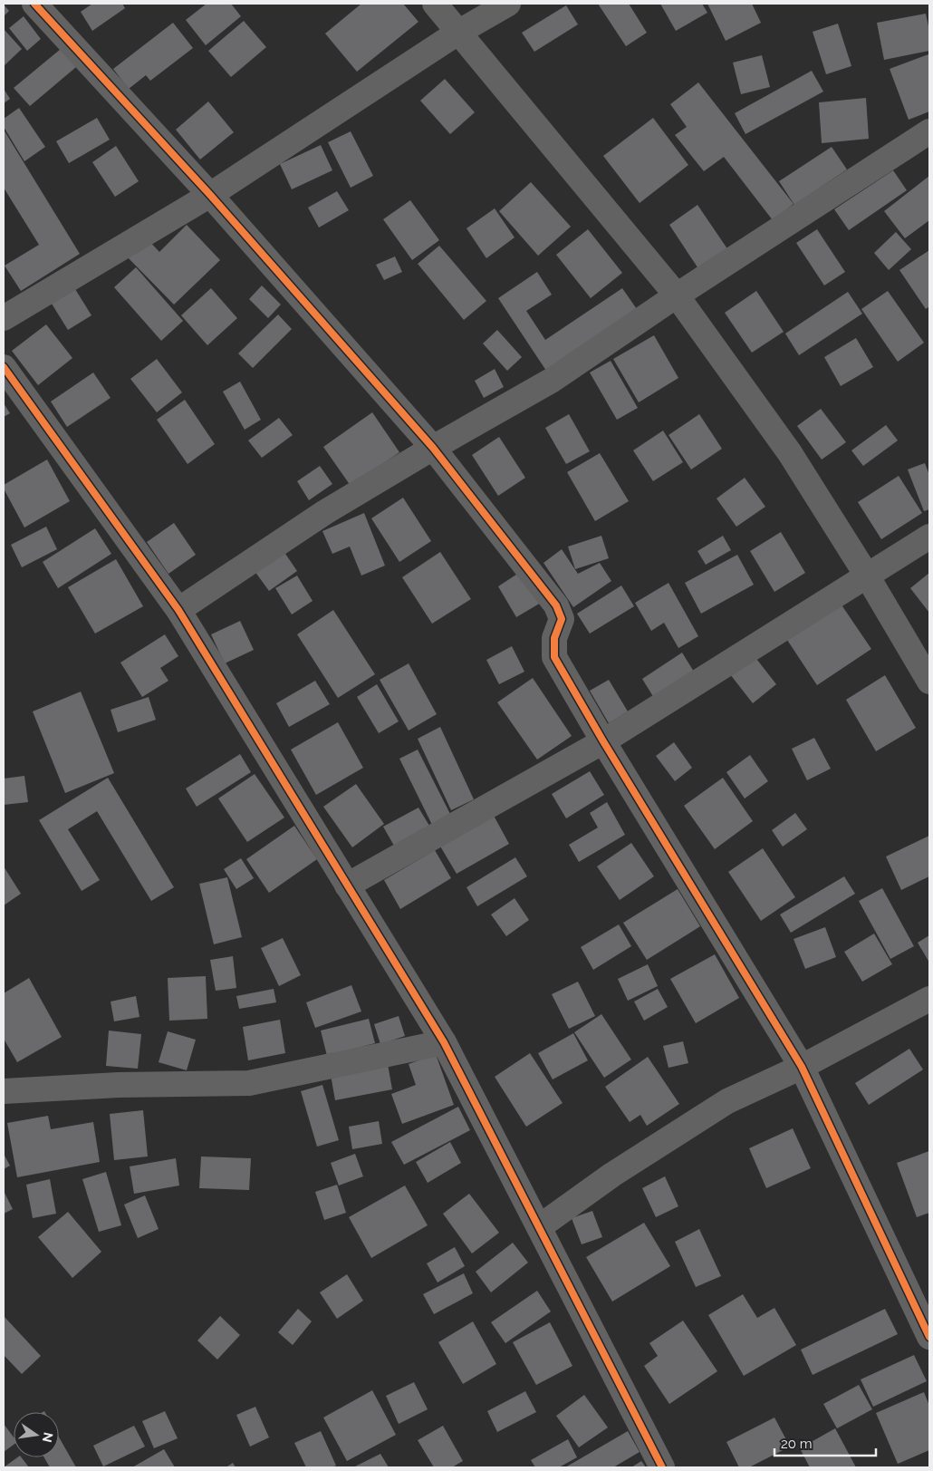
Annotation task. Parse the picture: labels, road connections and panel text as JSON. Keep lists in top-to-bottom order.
{
  "scale_bar": "20 m",
  "north": "right"
}
